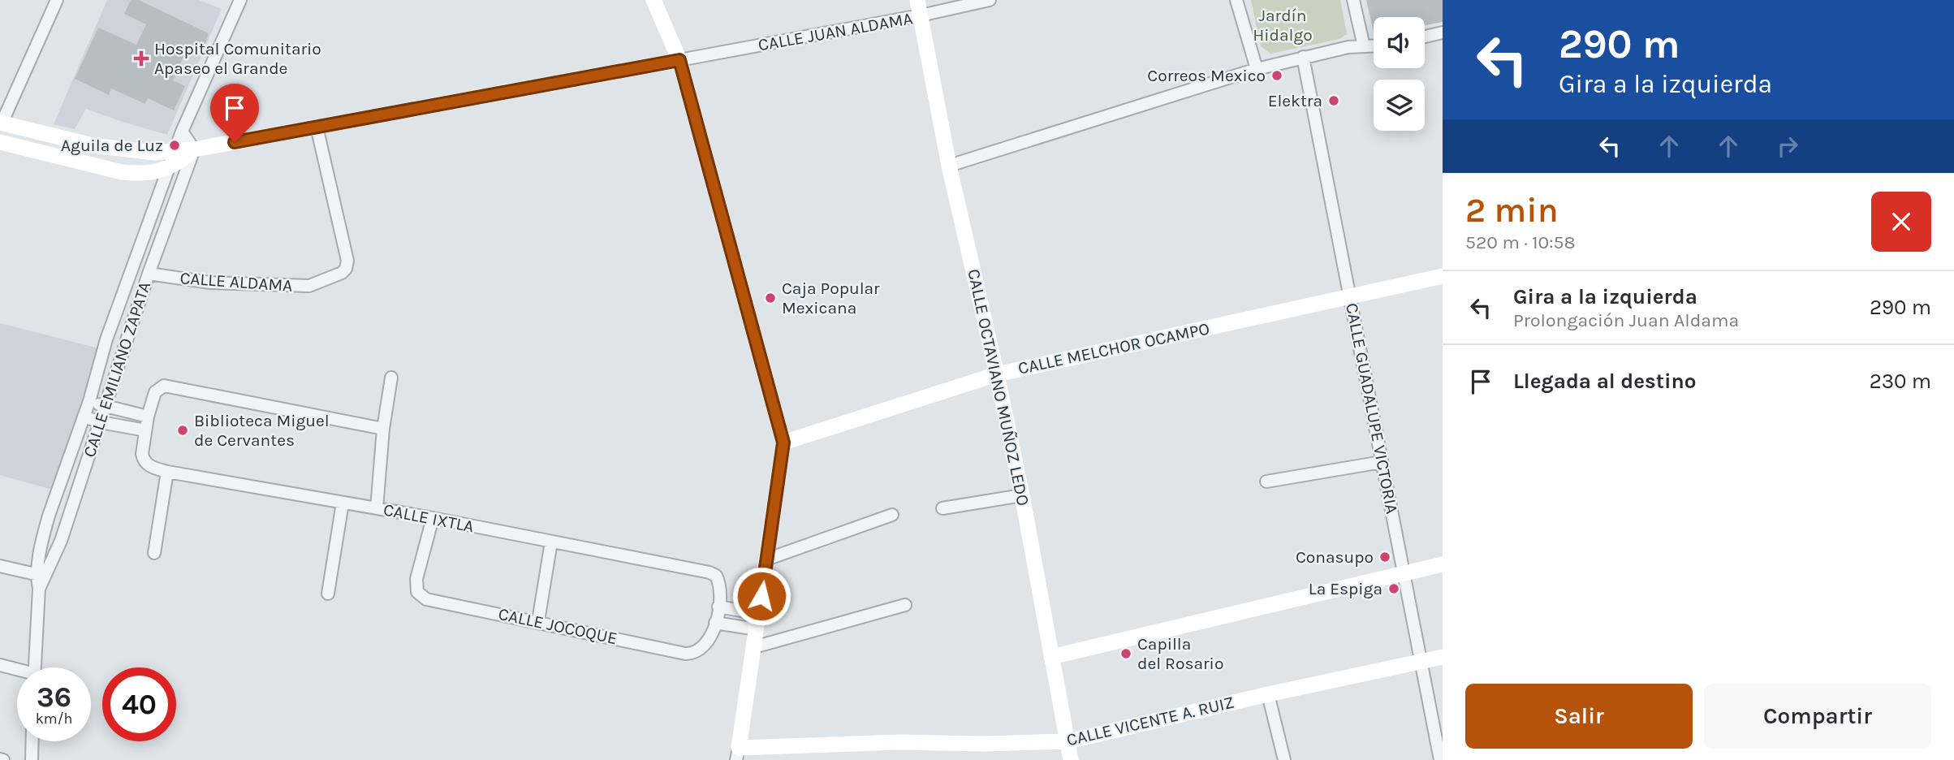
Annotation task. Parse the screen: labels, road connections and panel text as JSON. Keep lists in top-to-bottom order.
{
  "streets": {
    "street": [
      "CALLE JUAN ALDAMA",
      "CALLE ALDAMA",
      "CALLE MELCHOR OCAMPO",
      "CALLE EMILIANO ZAPATA",
      "CALLE OCTAVIANO MUÑOZ LEDO",
      "CALLE GUADALUPE VICTORIA",
      "CALLE IXTLA",
      "CALLE JOCOQUE",
      "CALLE VICENTE A. RUIZ"
    ]
  },
  "crossings": [
    ["CALLE JUAN ALDAMA", "CALLE OCTAVIANO MUÑOZ LEDO"],
    ["CALLE ALDAMA", "CALLE EMILIANO ZAPATA"],
    ["CALLE MELCHOR OCAMPO", "CALLE OCTAVIANO MUÑOZ LEDO"],
    ["CALLE MELCHOR OCAMPO", "CALLE GUADALUPE VICTORIA"],
    ["CALLE OCTAVIANO MUÑOZ LEDO", "CALLE VICENTE A. RUIZ"],
    ["CALLE GUADALUPE VICTORIA", "CALLE VICENTE A. RUIZ"],
    ["CALLE IXTLA", "CALLE JOCOQUE"]
  ],
  "parks": ["Jardín Hidalgo"],
  "places": {
    "health": ["Hospital Comunitario Apaseo el Grande"],
    "other": [
      "Correos Mexico",
      "Elektra",
      "Aguila de Luz",
      "Caja Popular Mexicana",
      "Biblioteca Miguel de Cervantes",
      "Conasupo",
      "La Espiga",
      "Capilla del Rosario"
    ]
  },
  "page": {
    "turn": ["290 m", "Gira a la izquierda"],
    "heading": ["2 min", "520 m · 10:58"],
    "list": [
      {
        "name": "Gira a la izquierda",
        "note": "Prolongación Juan Aldama",
        "value": "290 m"
      },
      {
        "name": "Llegada al destino",
        "value": "230 m"
      }
    ],
    "speed": "36 km/h",
    "limit": "40",
    "buttons": ["Salir", "Compartir"]
  }
}
